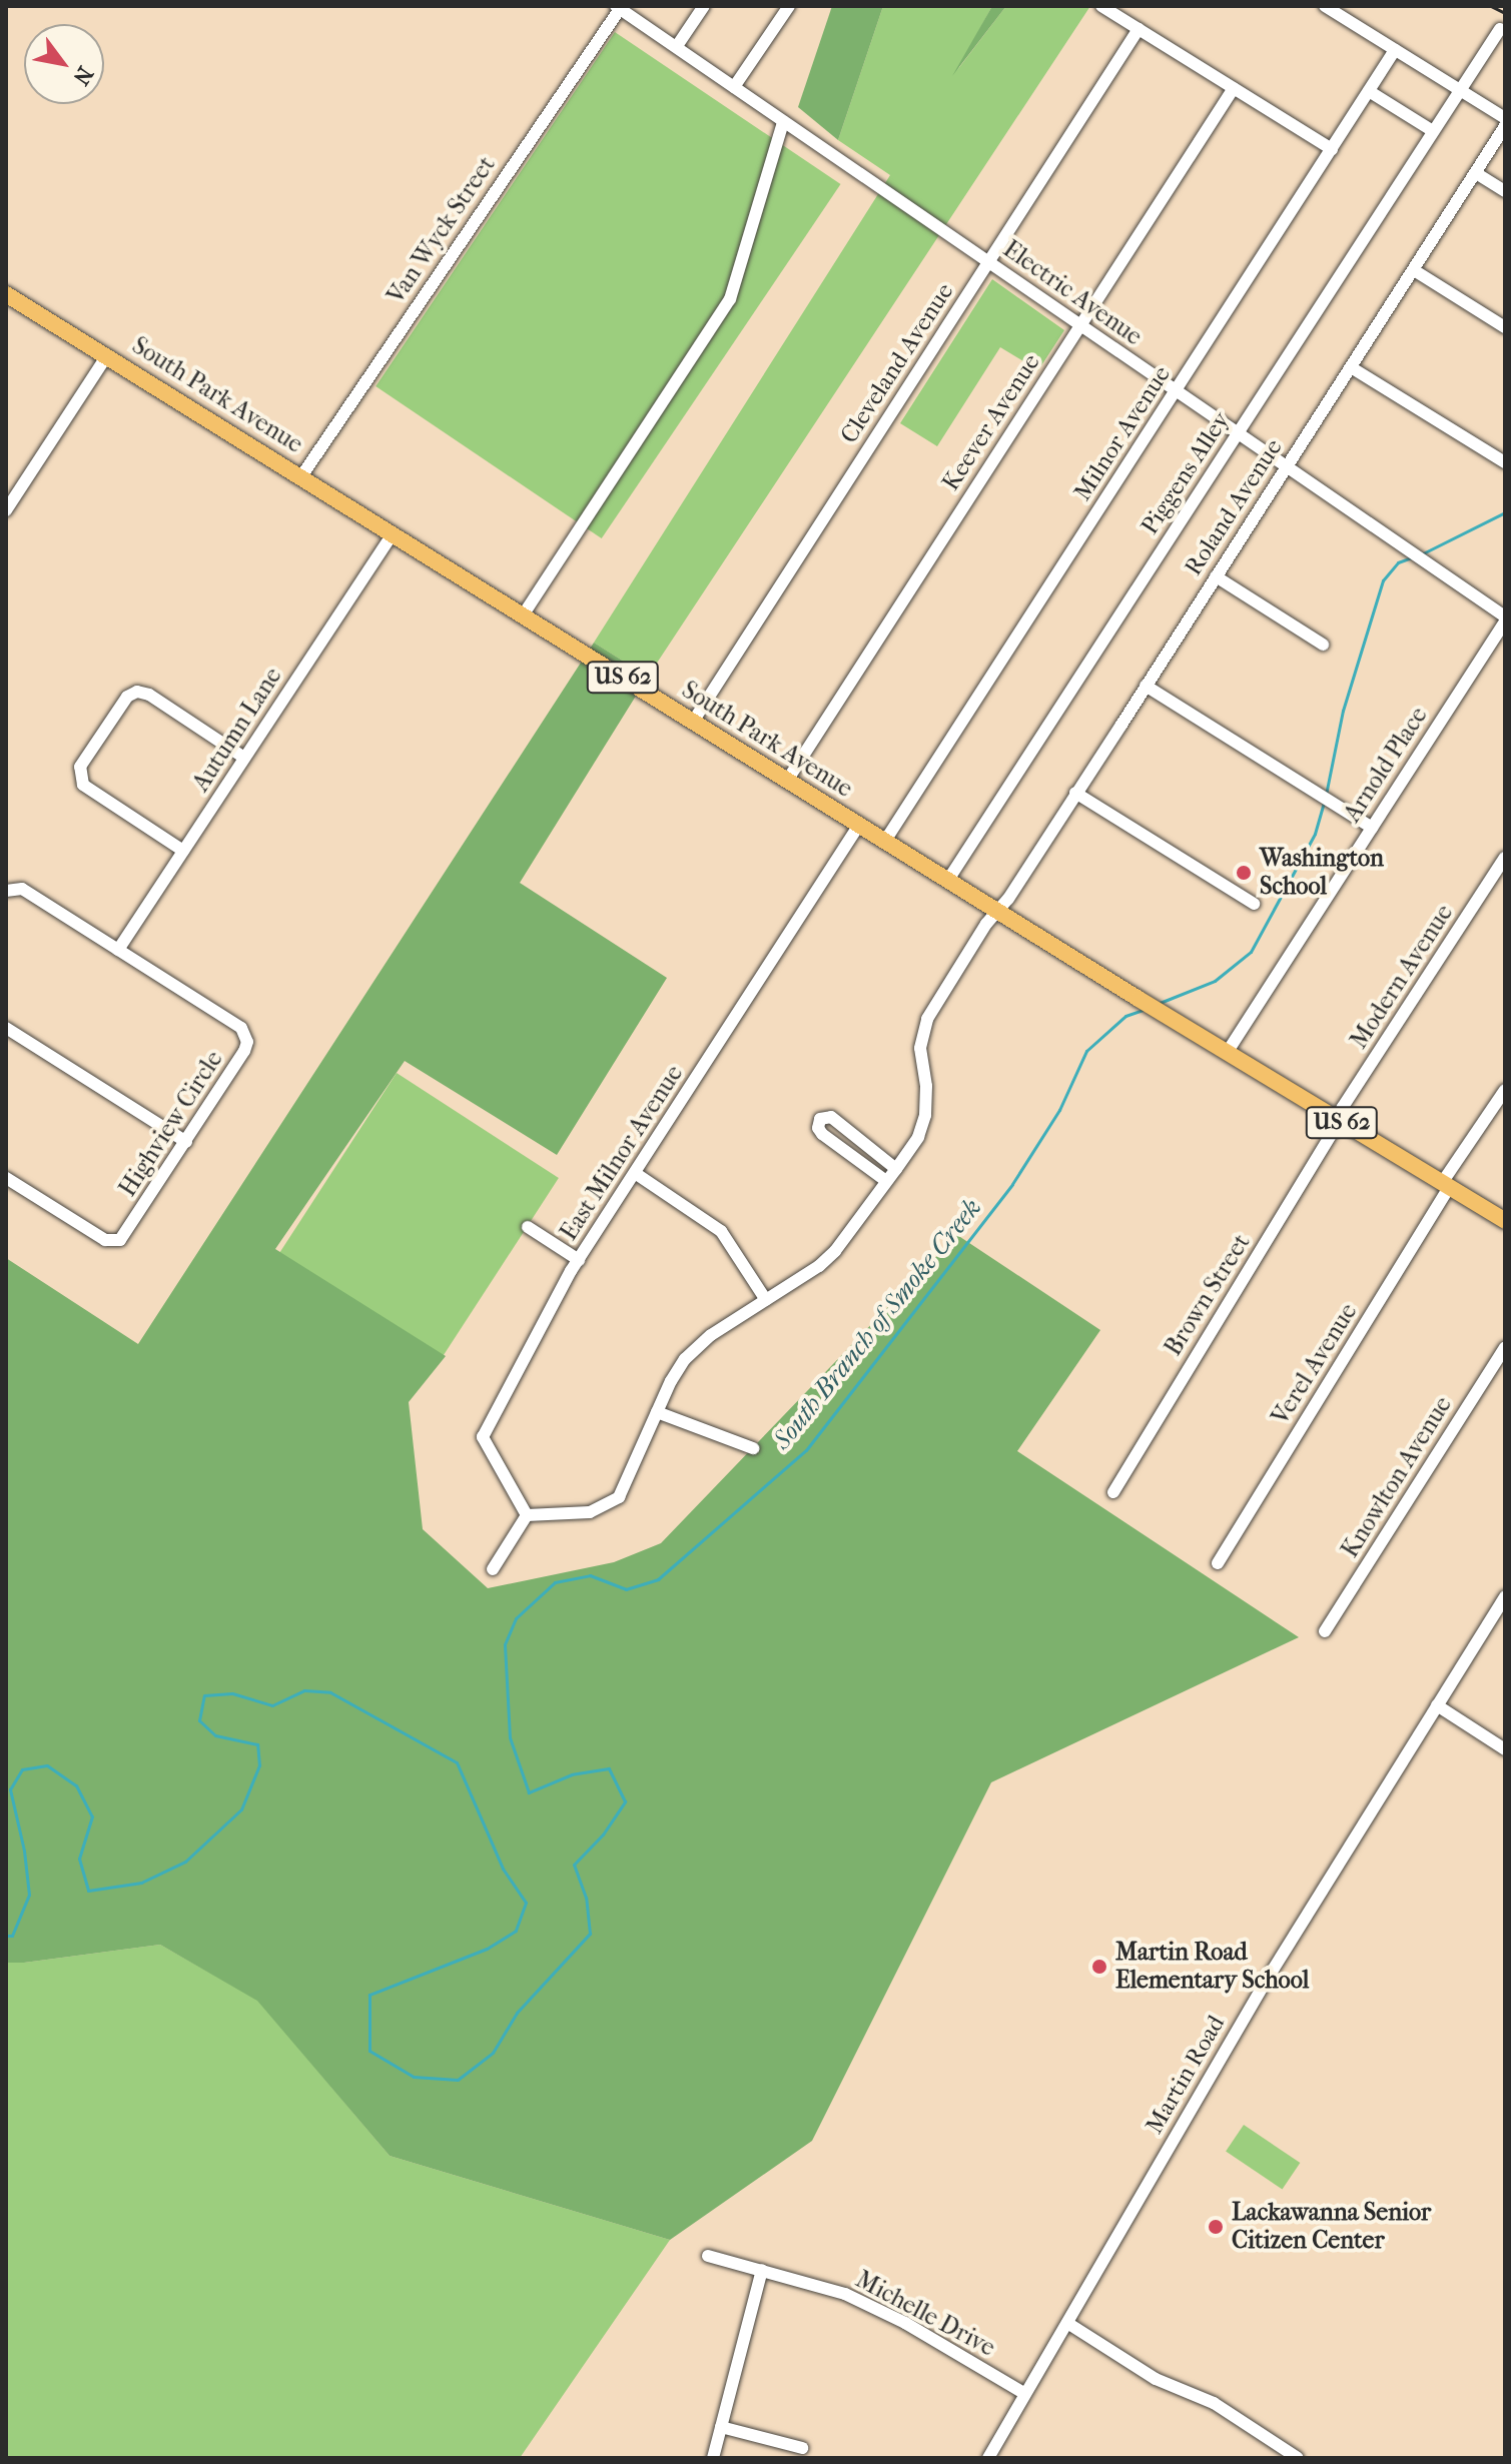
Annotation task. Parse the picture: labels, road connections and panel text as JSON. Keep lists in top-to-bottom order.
{
  "streets": {
    "main road": ["South Park Avenue", "US 62"],
    "street": [
      "Van Wyck Street",
      "Electric Avenue",
      "Cleveland Avenue",
      "Keever Avenue",
      "Milnor Avenue",
      "Piggens Alley",
      "Roland Avenue",
      "Autumn Lane",
      "Arnold Place",
      "Modern Avenue",
      "Highview Circle",
      "East Milnor Avenue",
      "Brown Street",
      "Verel Avenue",
      "Knowlton Avenue",
      "Martin Road",
      "Michelle Drive"
    ]
  },
  "crossings": [
    ["Van Wyck Street", "Electric Avenue"],
    ["Van Wyck Street", "South Park Avenue"],
    ["Electric Avenue", "Cleveland Avenue"],
    ["Electric Avenue", "Keever Avenue"],
    ["Electric Avenue", "Milnor Avenue"],
    ["Electric Avenue", "Piggens Alley"],
    ["Electric Avenue", "Roland Avenue"],
    ["Electric Avenue", "Arnold Place"],
    ["Cleveland Avenue", "South Park Avenue"],
    ["South Park Avenue", "Keever Avenue"],
    ["South Park Avenue", "Milnor Avenue"],
    ["South Park Avenue", "Piggens Alley"],
    ["South Park Avenue", "Roland Avenue"],
    ["South Park Avenue", "Autumn Lane"],
    ["South Park Avenue", "Arnold Place"],
    ["South Park Avenue", "Modern Avenue"],
    ["South Park Avenue", "East Milnor Avenue"],
    ["South Park Avenue", "Brown Street"],
    ["South Park Avenue", "Verel Avenue"],
    ["Roland Avenue", "East Milnor Avenue"],
    ["Autumn Lane", "Highview Circle"],
    ["Modern Avenue", "Brown Street"],
    ["Martin Road", "Michelle Drive"]
  ],
  "water": ["South Branch of Smoke Creek"],
  "places": ["Washington School", "Martin Road Elementary School", "Lackawanna Senior Citizen Center"],
  "north": "bottom right"
}
